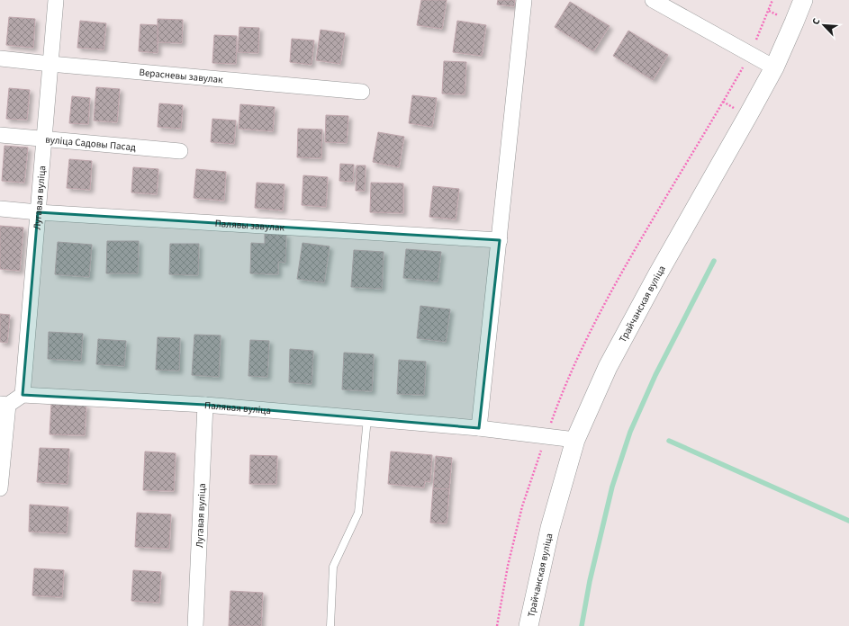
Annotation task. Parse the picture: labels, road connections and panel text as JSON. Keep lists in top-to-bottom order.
{
  "streets": {
    "street": [
      "Верасневы завулак",
      "вуліца Садовы Пасад",
      "Лугавая вуліца",
      "Палявы завулак",
      "Трайчанская вуліца",
      "Палявая вуліца"
    ]
  },
  "crossings": [
    ["Верасневы завулак", "Лугавая вуліца"],
    ["вуліца Садовы Пасад", "Лугавая вуліца"],
    ["Лугавая вуліца", "Палявы завулак"],
    ["Лугавая вуліца", "Палявая вуліца"],
    ["Трайчанская вуліца", "Палявая вуліца"]
  ],
  "north": "top left"
}
